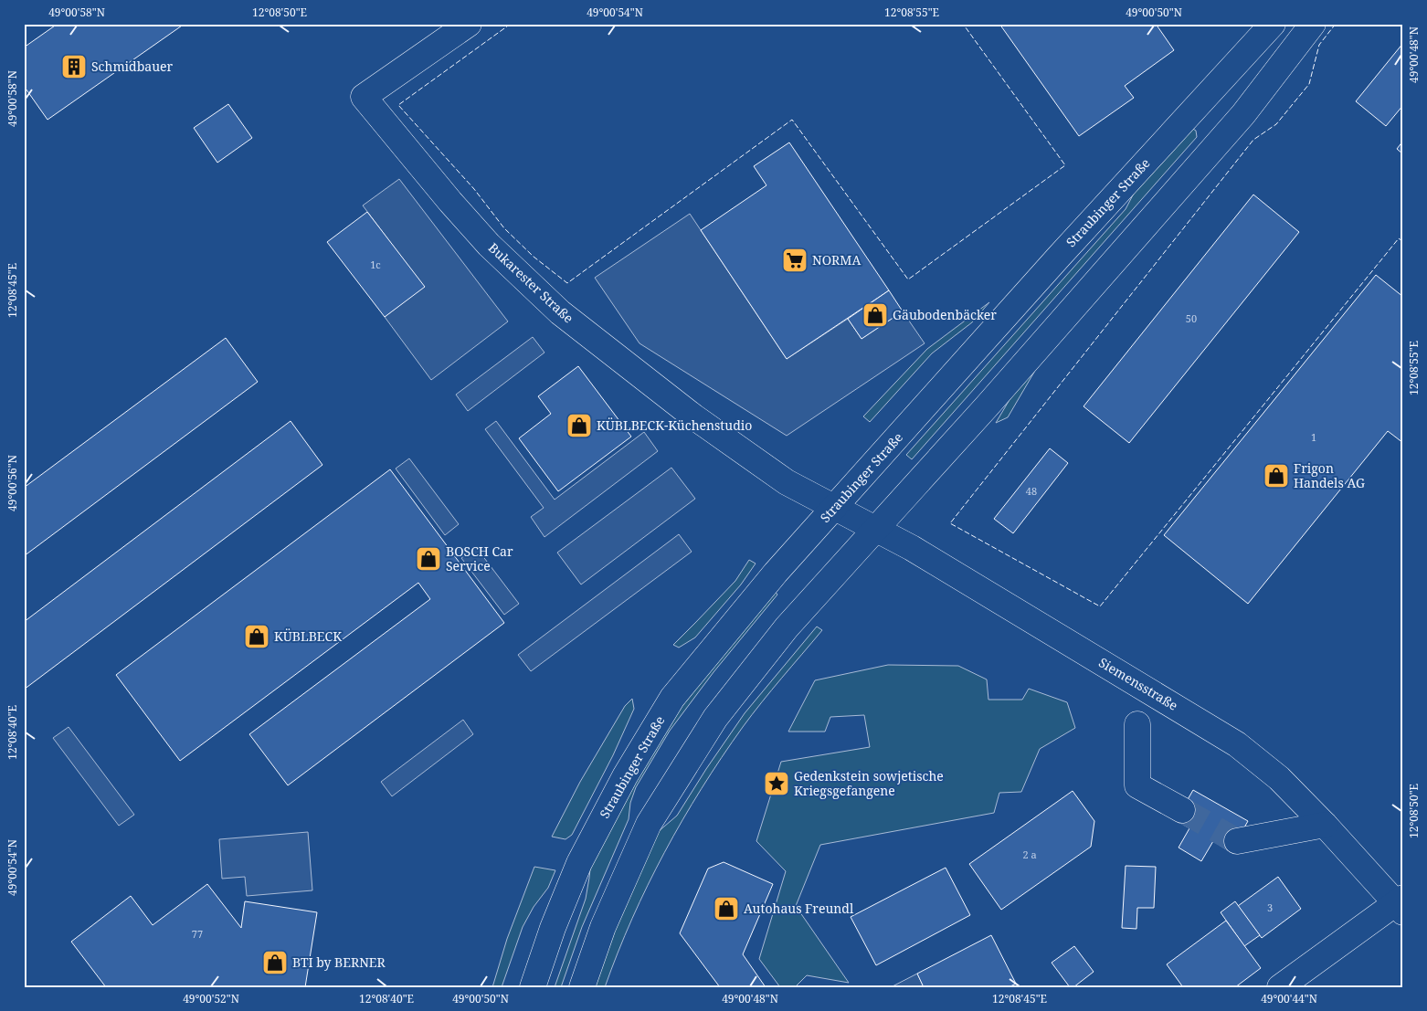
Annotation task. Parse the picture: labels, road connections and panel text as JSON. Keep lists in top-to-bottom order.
{
  "streets": {
    "main road": ["Straubinger Straße", "Bukarester Straße", "Siemensstraße"]
  },
  "crossings": [
    ["Straubinger Straße", "Bukarester Straße"],
    ["Straubinger Straße", "Siemensstraße"],
    ["Bukarester Straße", "Siemensstraße"]
  ],
  "places": {
    "building": ["Schmidbauer"],
    "supermarket": ["NORMA"],
    "shop": [
      "Gäubodenbäcker",
      "KÜBLBECK-Küchenstudio",
      "Frigon Handels AG",
      "BOSCH Car Service",
      "KÜBLBECK",
      "Autohaus Freundl",
      "BTI by BERNER"
    ],
    "place": ["Gedenkstein sowjetische Kriegsgefangene"]
  },
  "house_numbers": [
    "1c",
    "50",
    "1",
    "48",
    "2 a",
    "3",
    "77"
  ],
  "coordinates": [
    "49°00'58\"N",
    "12°08'50\"E",
    "49°00'54\"N",
    "12°08'55\"E",
    "49°00'50\"N",
    "49°00'48\"N",
    "12°08'45\"E",
    "49°00'56\"N",
    "12°08'40\"E",
    "49°00'52\"N",
    "49°00'44\"N"
  ]
}
